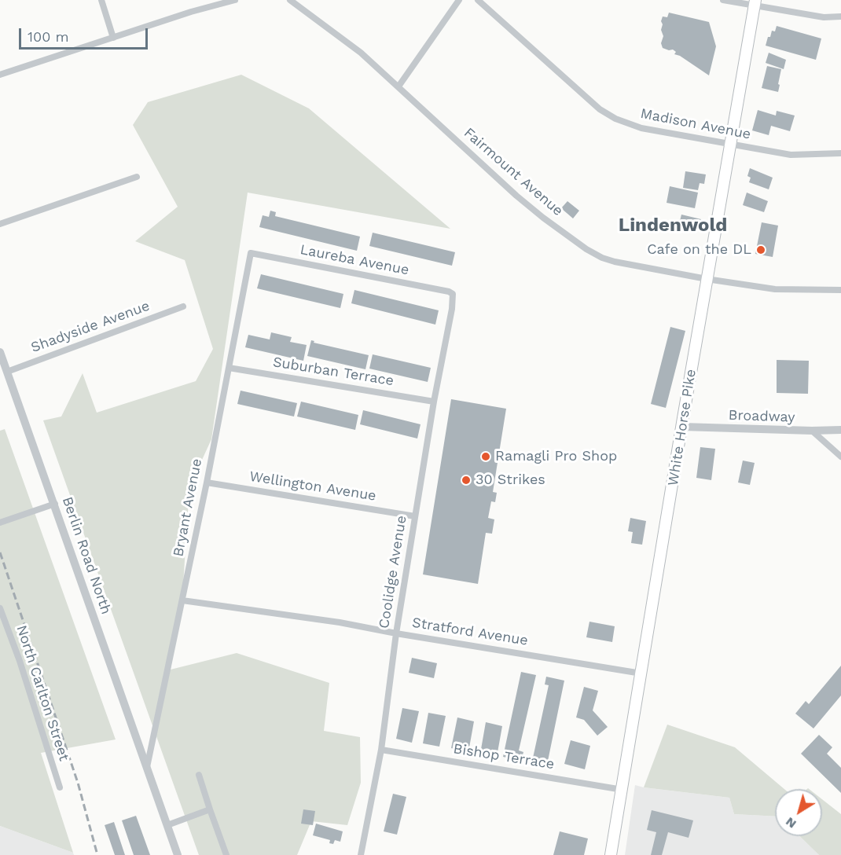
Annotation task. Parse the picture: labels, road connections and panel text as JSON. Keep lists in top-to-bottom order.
{
  "streets": {
    "highway": ["White Horse Pike"],
    "street": [
      "Madison Avenue",
      "Fairmount Avenue",
      "Laureba Avenue",
      "Shadyside Avenue",
      "Suburban Terrace",
      "Broadway",
      "Wellington Avenue",
      "Bryant Avenue",
      "Berlin Road North",
      "Coolidge Avenue",
      "Stratford Avenue",
      "North Carlton Street",
      "Bishop Terrace"
    ]
  },
  "crossings": [
    ["Madison Avenue", "White Horse Pike"],
    ["Fairmount Avenue", "White Horse Pike"],
    ["Laureba Avenue", "Bryant Avenue"],
    ["Laureba Avenue", "Coolidge Avenue"],
    ["Shadyside Avenue", "Berlin Road North"],
    ["Suburban Terrace", "Bryant Avenue"],
    ["Suburban Terrace", "Coolidge Avenue"],
    ["Broadway", "White Horse Pike"],
    ["White Horse Pike", "Stratford Avenue"],
    ["White Horse Pike", "Bishop Terrace"],
    ["Wellington Avenue", "Bryant Avenue"],
    ["Wellington Avenue", "Coolidge Avenue"],
    ["Bryant Avenue", "Berlin Road North"],
    ["Bryant Avenue", "Stratford Avenue"],
    ["Coolidge Avenue", "Stratford Avenue"],
    ["Coolidge Avenue", "Bishop Terrace"]
  ],
  "districts": ["Lindenwold"],
  "places": ["Cafe on the DL", "Ramagli Pro Shop", "30 Strikes"],
  "scale_bar": "100 m",
  "north": "bottom left"
}
